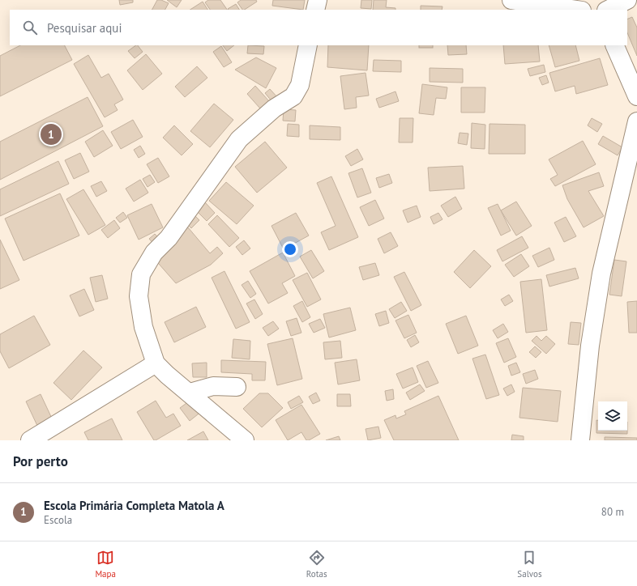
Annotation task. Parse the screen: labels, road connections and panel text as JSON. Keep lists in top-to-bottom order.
{
  "page": {
    "search": "Pesquisar aqui",
    "pins": "1",
    "heading": "Por perto",
    "list": [
      {
        "mark": "1",
        "name": "Escola Primária Completa Matola A",
        "note": "Escola",
        "value": "80 m"
      }
    ],
    "nav": ["Mapa", "Rotas", "Salvos"]
  }
}
